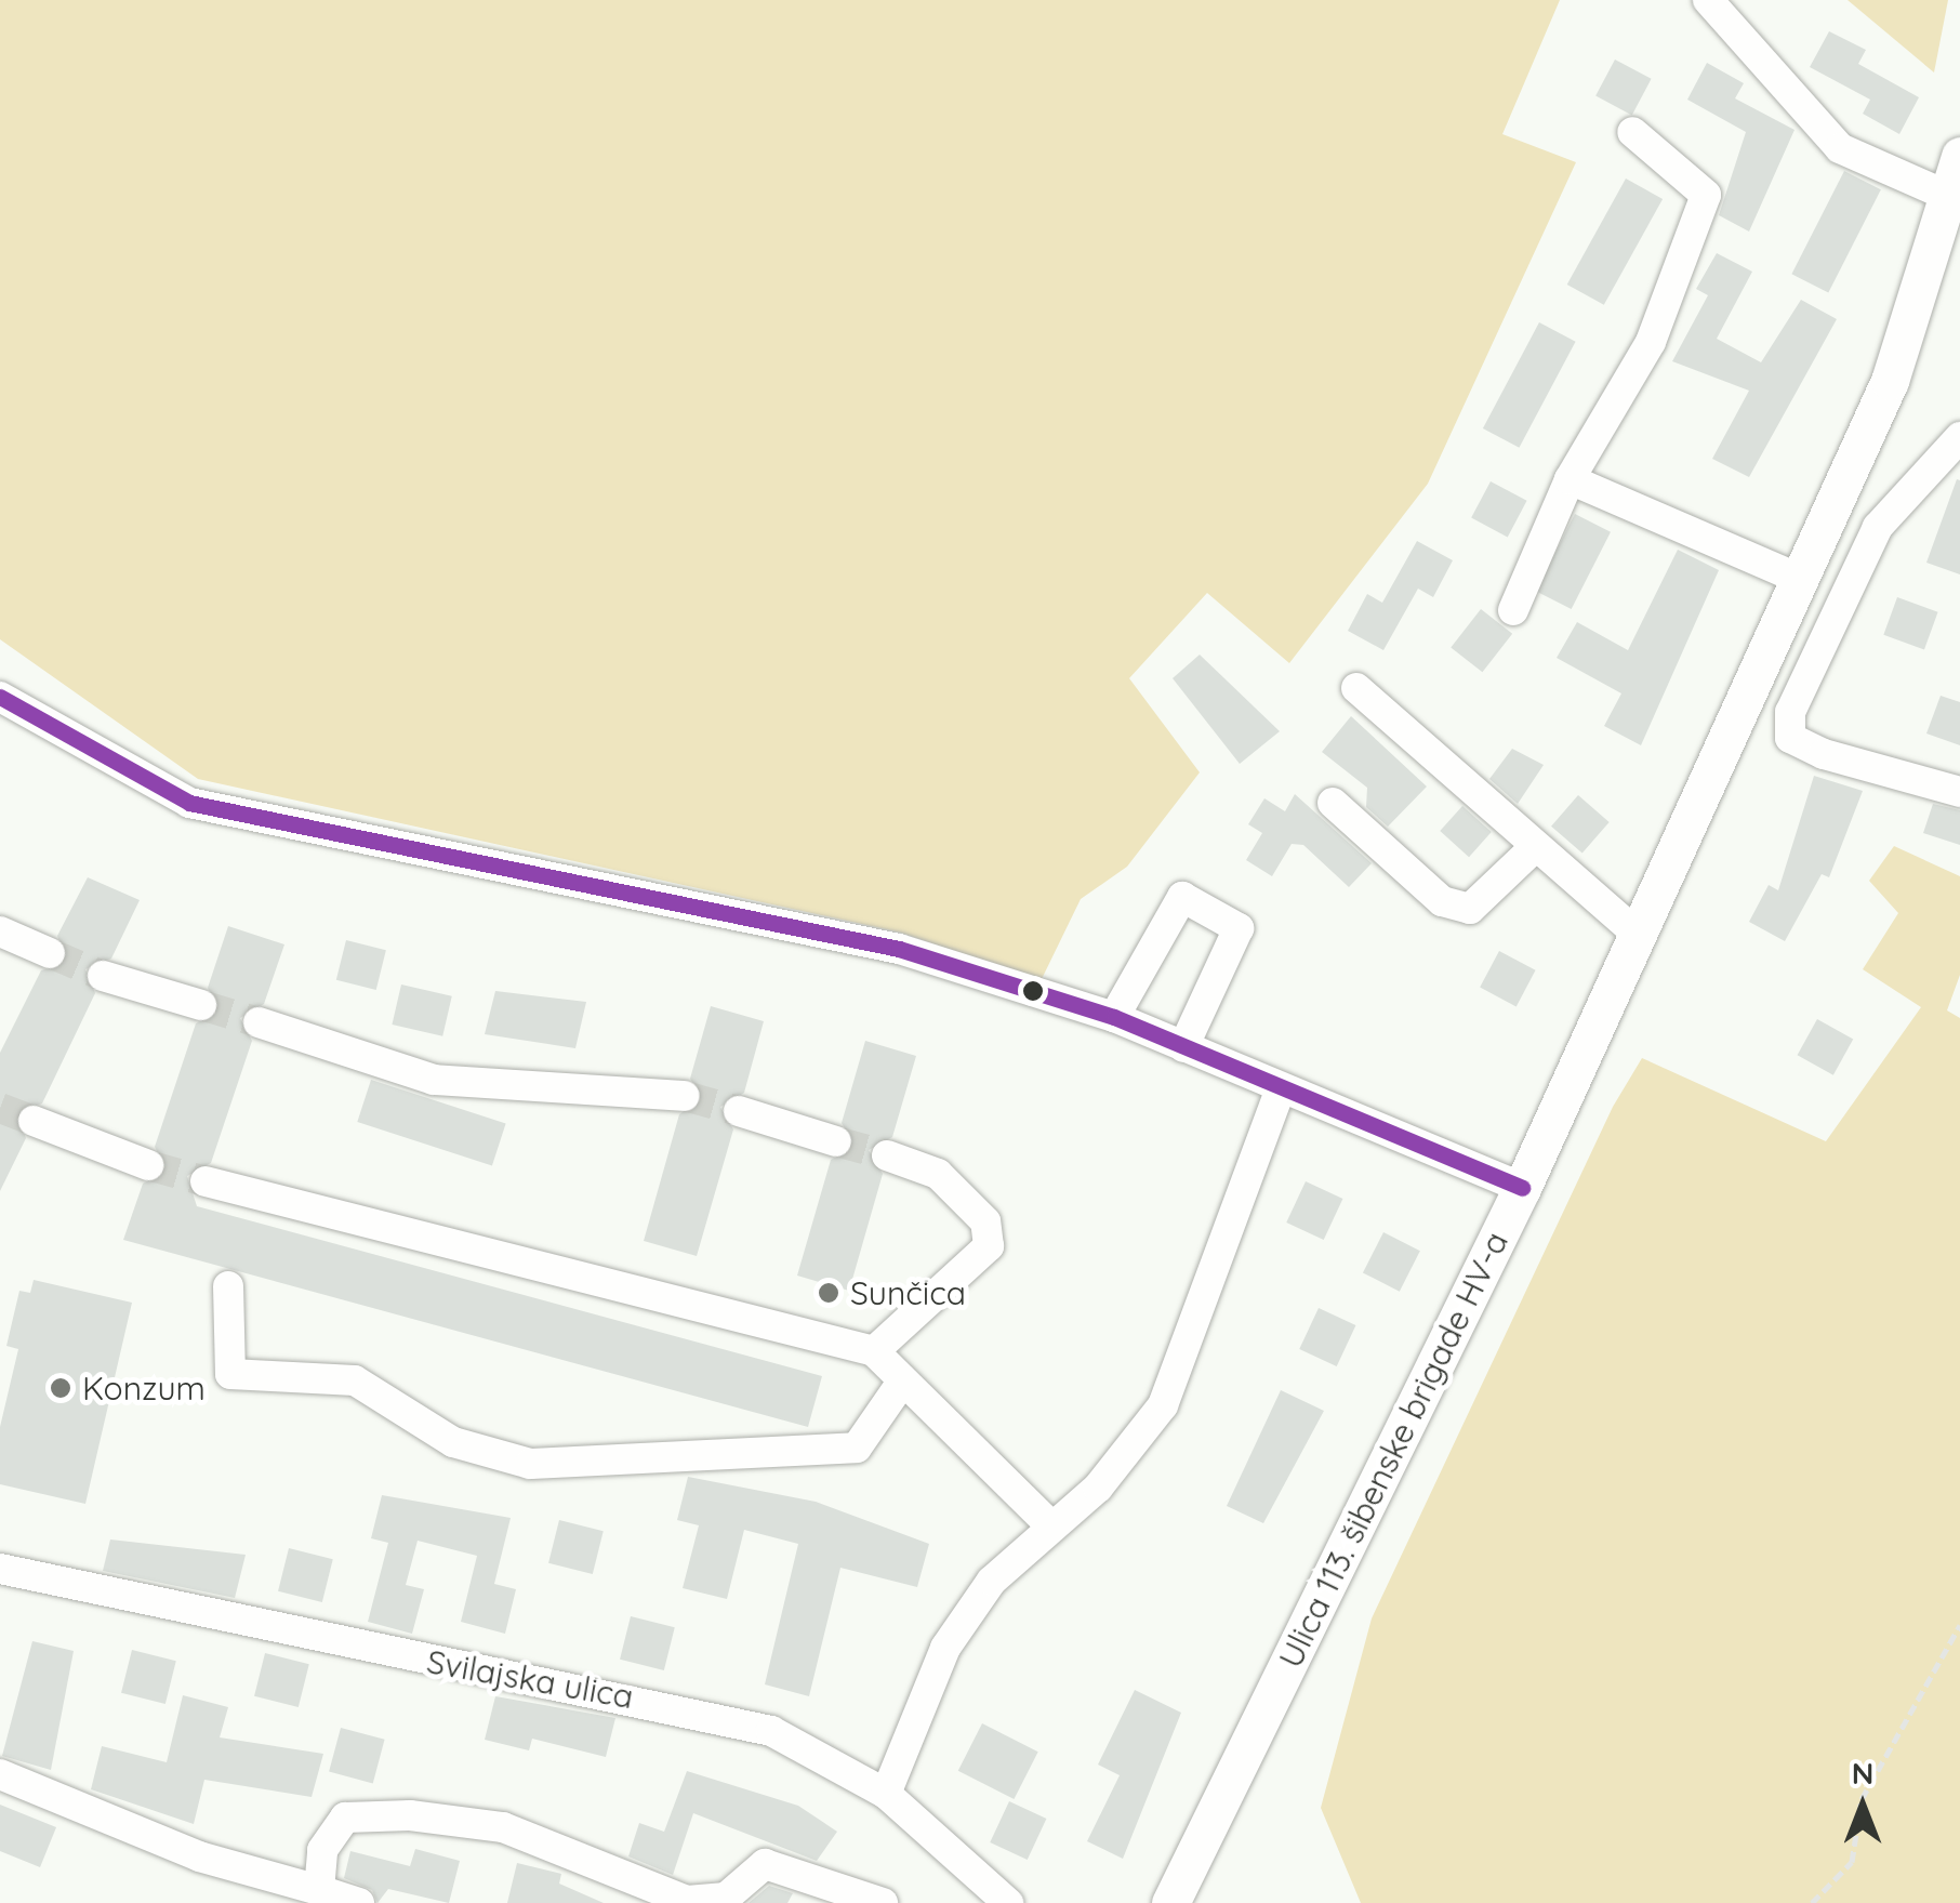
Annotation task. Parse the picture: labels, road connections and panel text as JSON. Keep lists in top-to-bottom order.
{
  "streets": {
    "main road": ["Ulica 113. šibenske brigade HV-a"],
    "street": ["Svilajska ulica"]
  },
  "places": ["Sunčica", "Konzum"],
  "north": "top"
}
